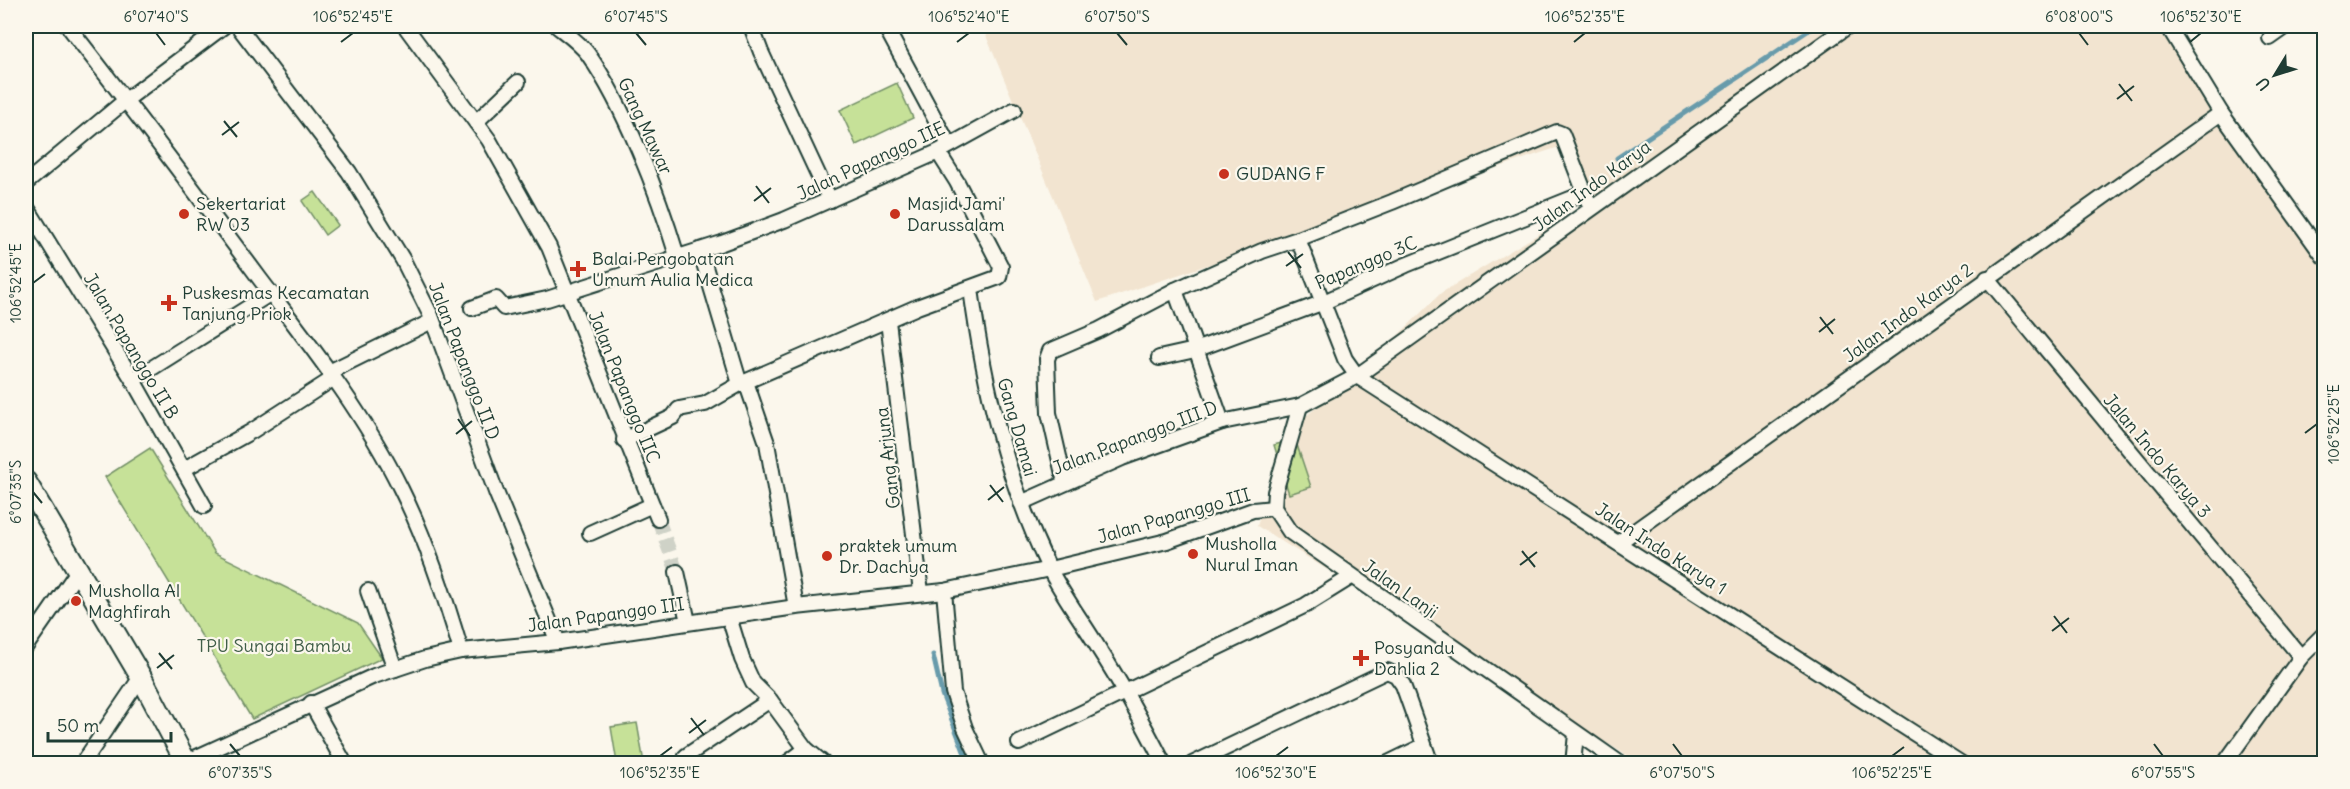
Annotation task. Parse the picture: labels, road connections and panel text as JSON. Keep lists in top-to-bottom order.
{
  "streets": {
    "street": [
      "Gang Mawar",
      "Jalan Papanggo IIE",
      "Jalan Indo Karya",
      "Papanggo 3C",
      "Jalan Indo Karya 2",
      "Jalan Papanggo II B",
      "Jalan Papanggo II D",
      "Jalan Papanggo IIC",
      "Gang Damai",
      "Jalan Papanggo III D",
      "Jalan Indo Karya 3",
      "Gang Arjuna",
      "Jalan Papanggo III",
      "Jalan Indo Karya 1",
      "Jalan Lanji"
    ]
  },
  "crossings": [
    ["Gang Mawar", "Jalan Papanggo IIE"],
    ["Jalan Papanggo IIE", "Jalan Papanggo IIC"],
    ["Jalan Indo Karya", "Jalan Papanggo III D"],
    ["Jalan Indo Karya", "Jalan Indo Karya 1"],
    ["Papanggo 3C", "Jalan Indo Karya 1"],
    ["Jalan Indo Karya 2", "Jalan Indo Karya 3"],
    ["Jalan Indo Karya 2", "Jalan Indo Karya 1"],
    ["Jalan Papanggo II D", "Jalan Papanggo III"],
    ["Gang Damai", "Jalan Papanggo III D"],
    ["Gang Damai", "Jalan Papanggo III"],
    ["Gang Arjuna", "Jalan Papanggo III"],
    ["Jalan Papanggo III", "Jalan Lanji"]
  ],
  "parks": ["TPU Sungai Bambu"],
  "places": {
    "other": [
      "GUDANG F",
      "Sekertariat RW 03",
      "Masjid Jami' Darussalam",
      "Musholla Nurul Iman",
      "praktek umum Dr. Dachya",
      "Musholla Al Maghfirah"
    ],
    "health": ["Balai Pengobatan Umum Aulia Medica", "Puskesmas Kecamatan Tanjung Priok", "Posyandu Dahlia 2"]
  },
  "scale_bar": "50 m",
  "north": "bottom left",
  "coordinates": [
    "6°07'40\"S",
    "106°52'45\"E",
    "6°07'45\"S",
    "106°52'40\"E",
    "6°07'50\"S",
    "106°52'35\"E",
    "6°08'00\"S",
    "106°52'30\"E",
    "106°52'25\"E",
    "6°07'35\"S",
    "6°07'55\"S"
  ]
}
